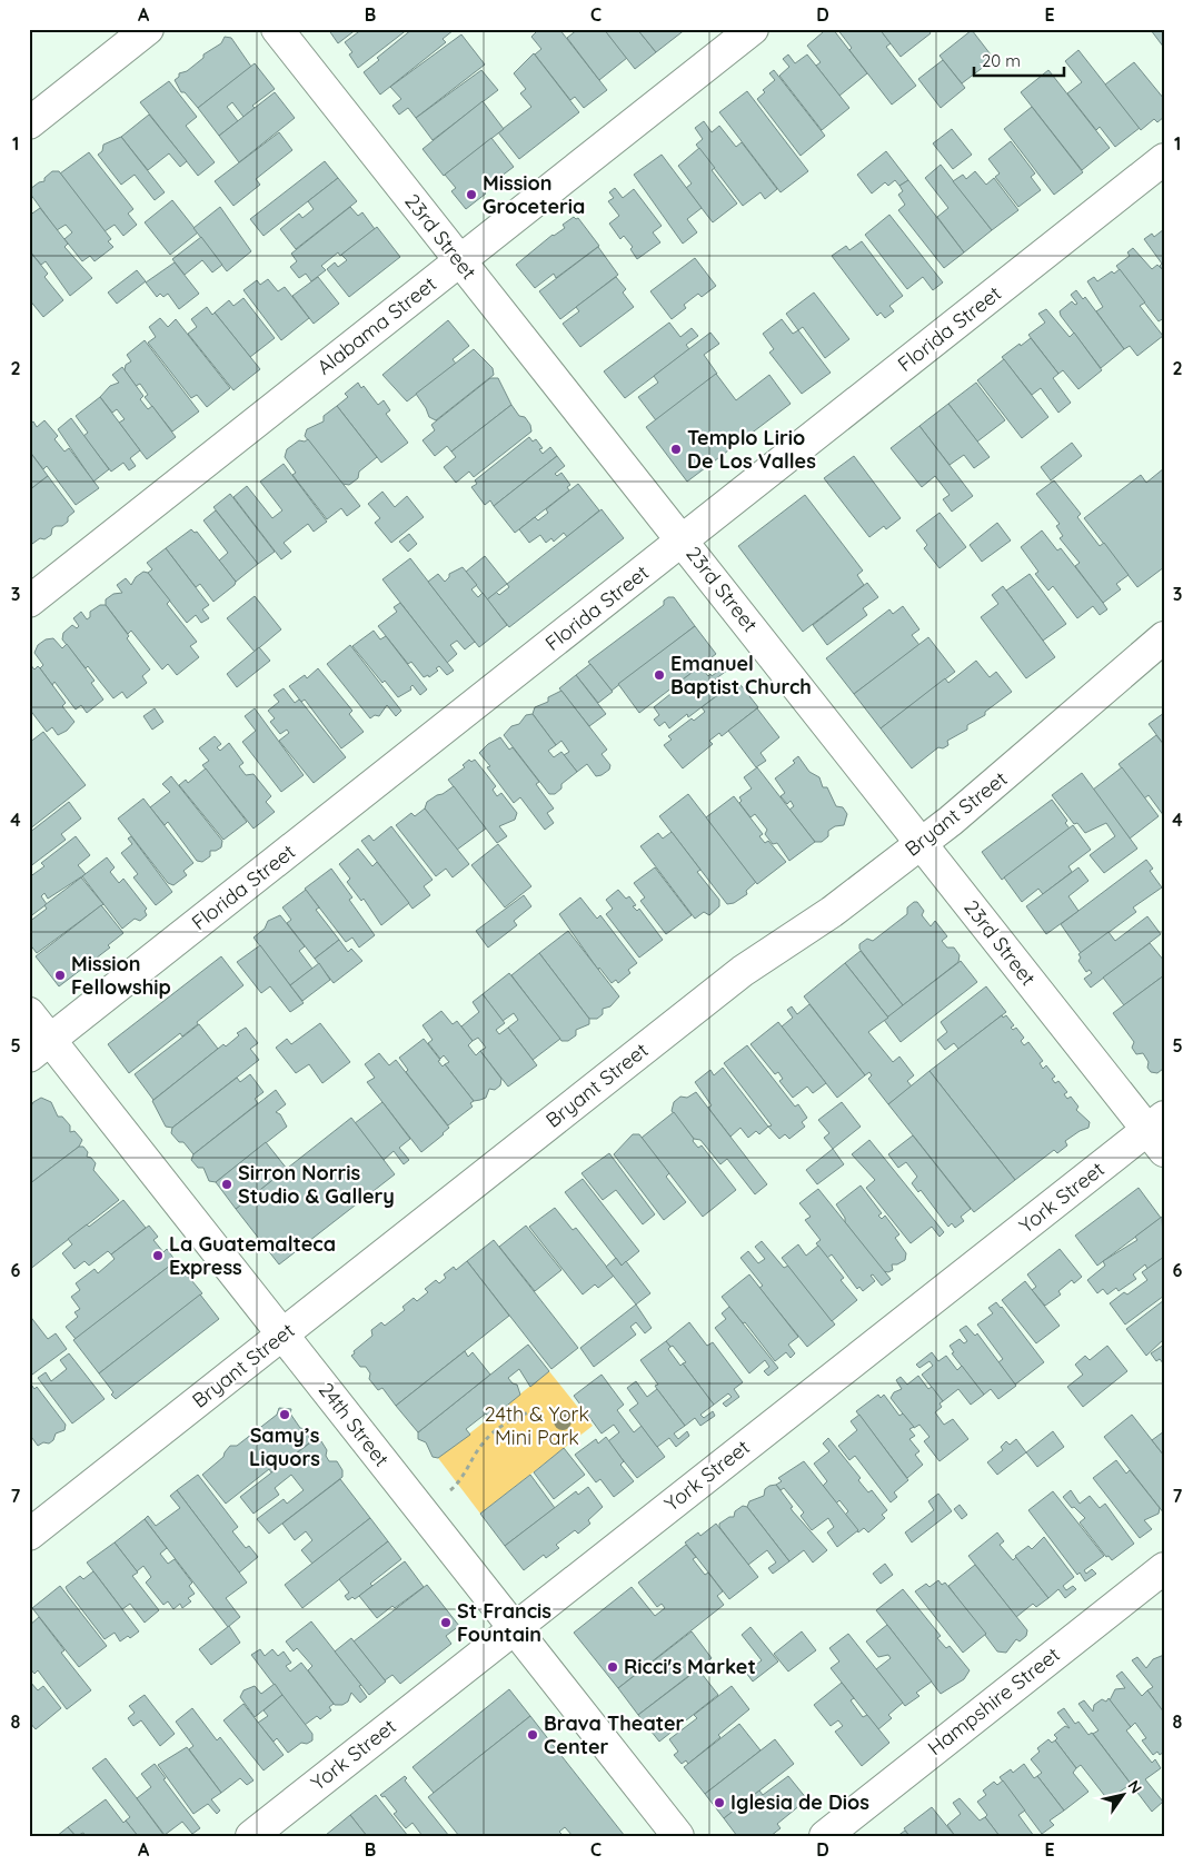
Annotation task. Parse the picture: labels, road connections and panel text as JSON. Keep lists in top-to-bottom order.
{
  "streets": {
    "street": [
      "23rd Street",
      "Alabama Street",
      "Florida Street",
      "Bryant Street",
      "York Street",
      "24th Street",
      "Hampshire Street"
    ]
  },
  "crossings": [
    ["23rd Street", "Alabama Street"],
    ["23rd Street", "Florida Street"],
    ["23rd Street", "Bryant Street"],
    ["23rd Street", "York Street"],
    ["Florida Street", "24th Street"],
    ["Bryant Street", "24th Street"],
    ["York Street", "24th Street"]
  ],
  "parks": ["24th & York Mini Park"],
  "places": [
    "Mission Groceteria",
    "Templo Lirio De Los Valles",
    "Emanuel Baptist Church",
    "Mission Fellowship",
    "Sirron Norris Studio & Gallery",
    "La Guatemalteca Express",
    "Samy’s Liquors",
    "St Francis Fountain",
    "Ricci's Market",
    "Brava Theater Center",
    "Iglesia de Dios"
  ],
  "scale_bar": "20 m",
  "north": "top right",
  "grid": {
    "columns": [
      "A",
      "B",
      "C",
      "D",
      "E"
    ],
    "rows": [
      "1",
      "2",
      "3",
      "4",
      "5",
      "6",
      "7",
      "8"
    ]
  }
}
